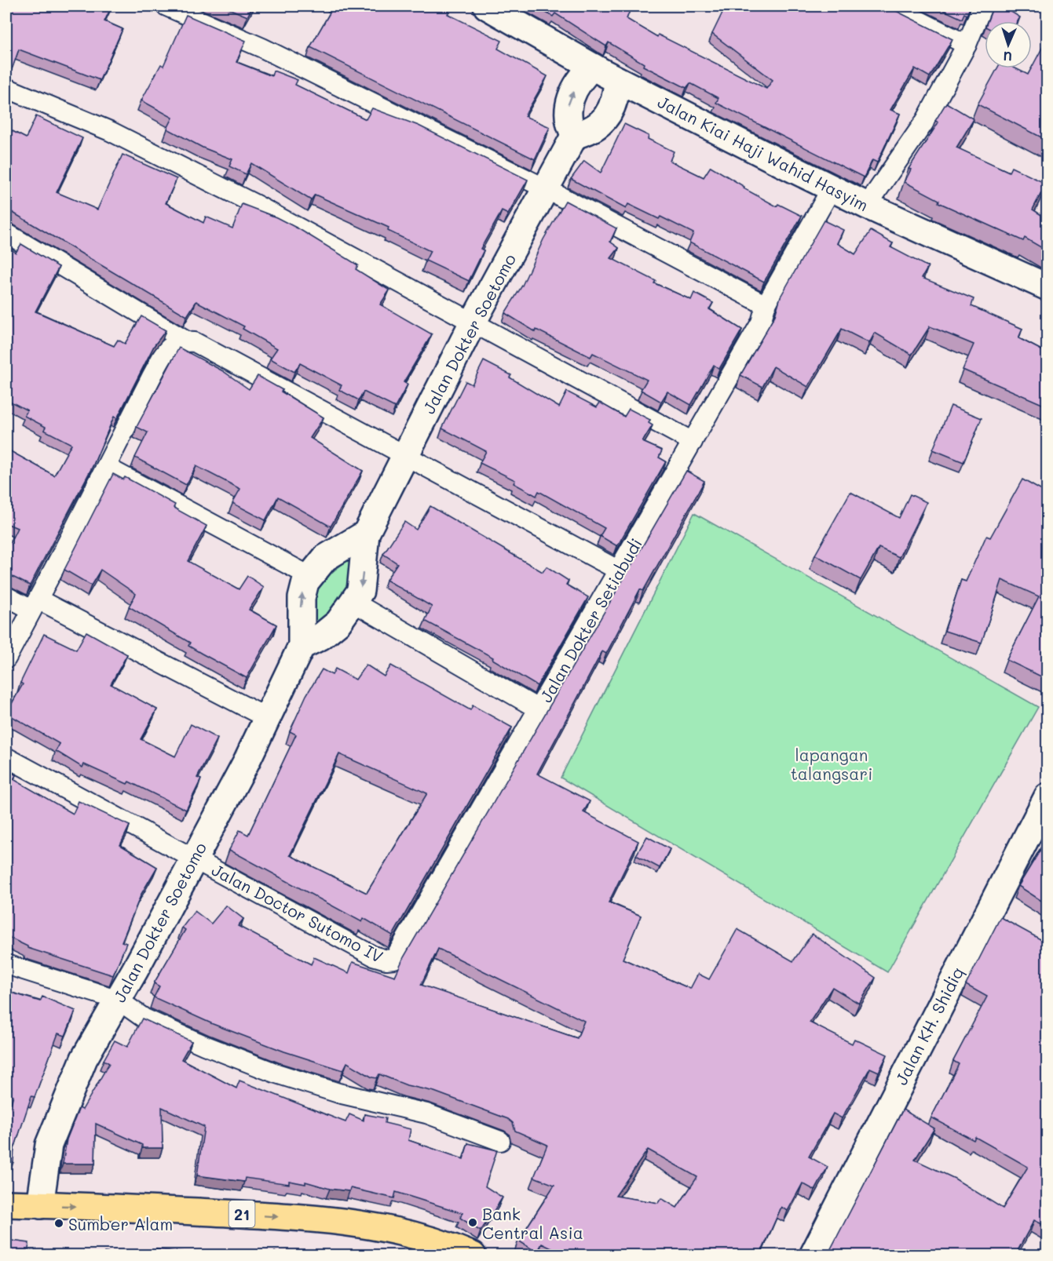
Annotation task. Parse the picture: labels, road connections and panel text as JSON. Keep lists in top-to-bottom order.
{
  "streets": {
    "highway": ["21"],
    "street": [
      "Jalan Kiai Haji Wahid Hasyim",
      "Jalan Dokter Soetomo",
      "Jalan Dokter Setiabudi",
      "Jalan Doctor Sutomo IV",
      "Jalan KH. Shidiq"
    ]
  },
  "crossings": [
    ["Jalan Kiai Haji Wahid Hasyim", "Jalan Dokter Setiabudi"],
    ["Jalan Dokter Soetomo", "Jalan Doctor Sutomo IV"],
    ["Jalan Dokter Soetomo", "21"],
    ["Jalan Dokter Setiabudi", "Jalan Doctor Sutomo IV"]
  ],
  "parks": ["lapangan talangsari"],
  "places": ["Bank Central Asia", "Sumber Alam"],
  "north": "bottom"
}
